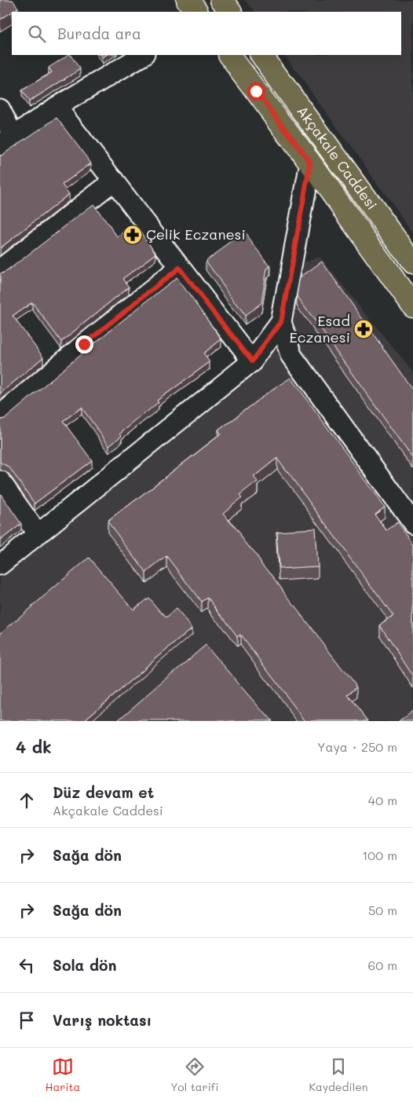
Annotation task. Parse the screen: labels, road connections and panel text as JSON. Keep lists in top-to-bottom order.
{
  "streets": {
    "main road": ["Akçakale Caddesi"]
  },
  "places": {
    "pharmacy": ["Çelik Eczanesi", "Esad Eczanesi"]
  },
  "page": {
    "search": "Burada ara",
    "heading": ["4 dk", "Yaya · 250 m"],
    "list": [
      ["Düz devam et", "Akçakale Caddesi", "40 m"],
      ["Sağa dön", "100 m"],
      ["Sağa dön", "50 m"],
      ["Sola dön", "60 m"],
      "Varış noktası"
    ],
    "nav": ["Harita", "Yol tarifi", "Kaydedilen"]
  }
}
